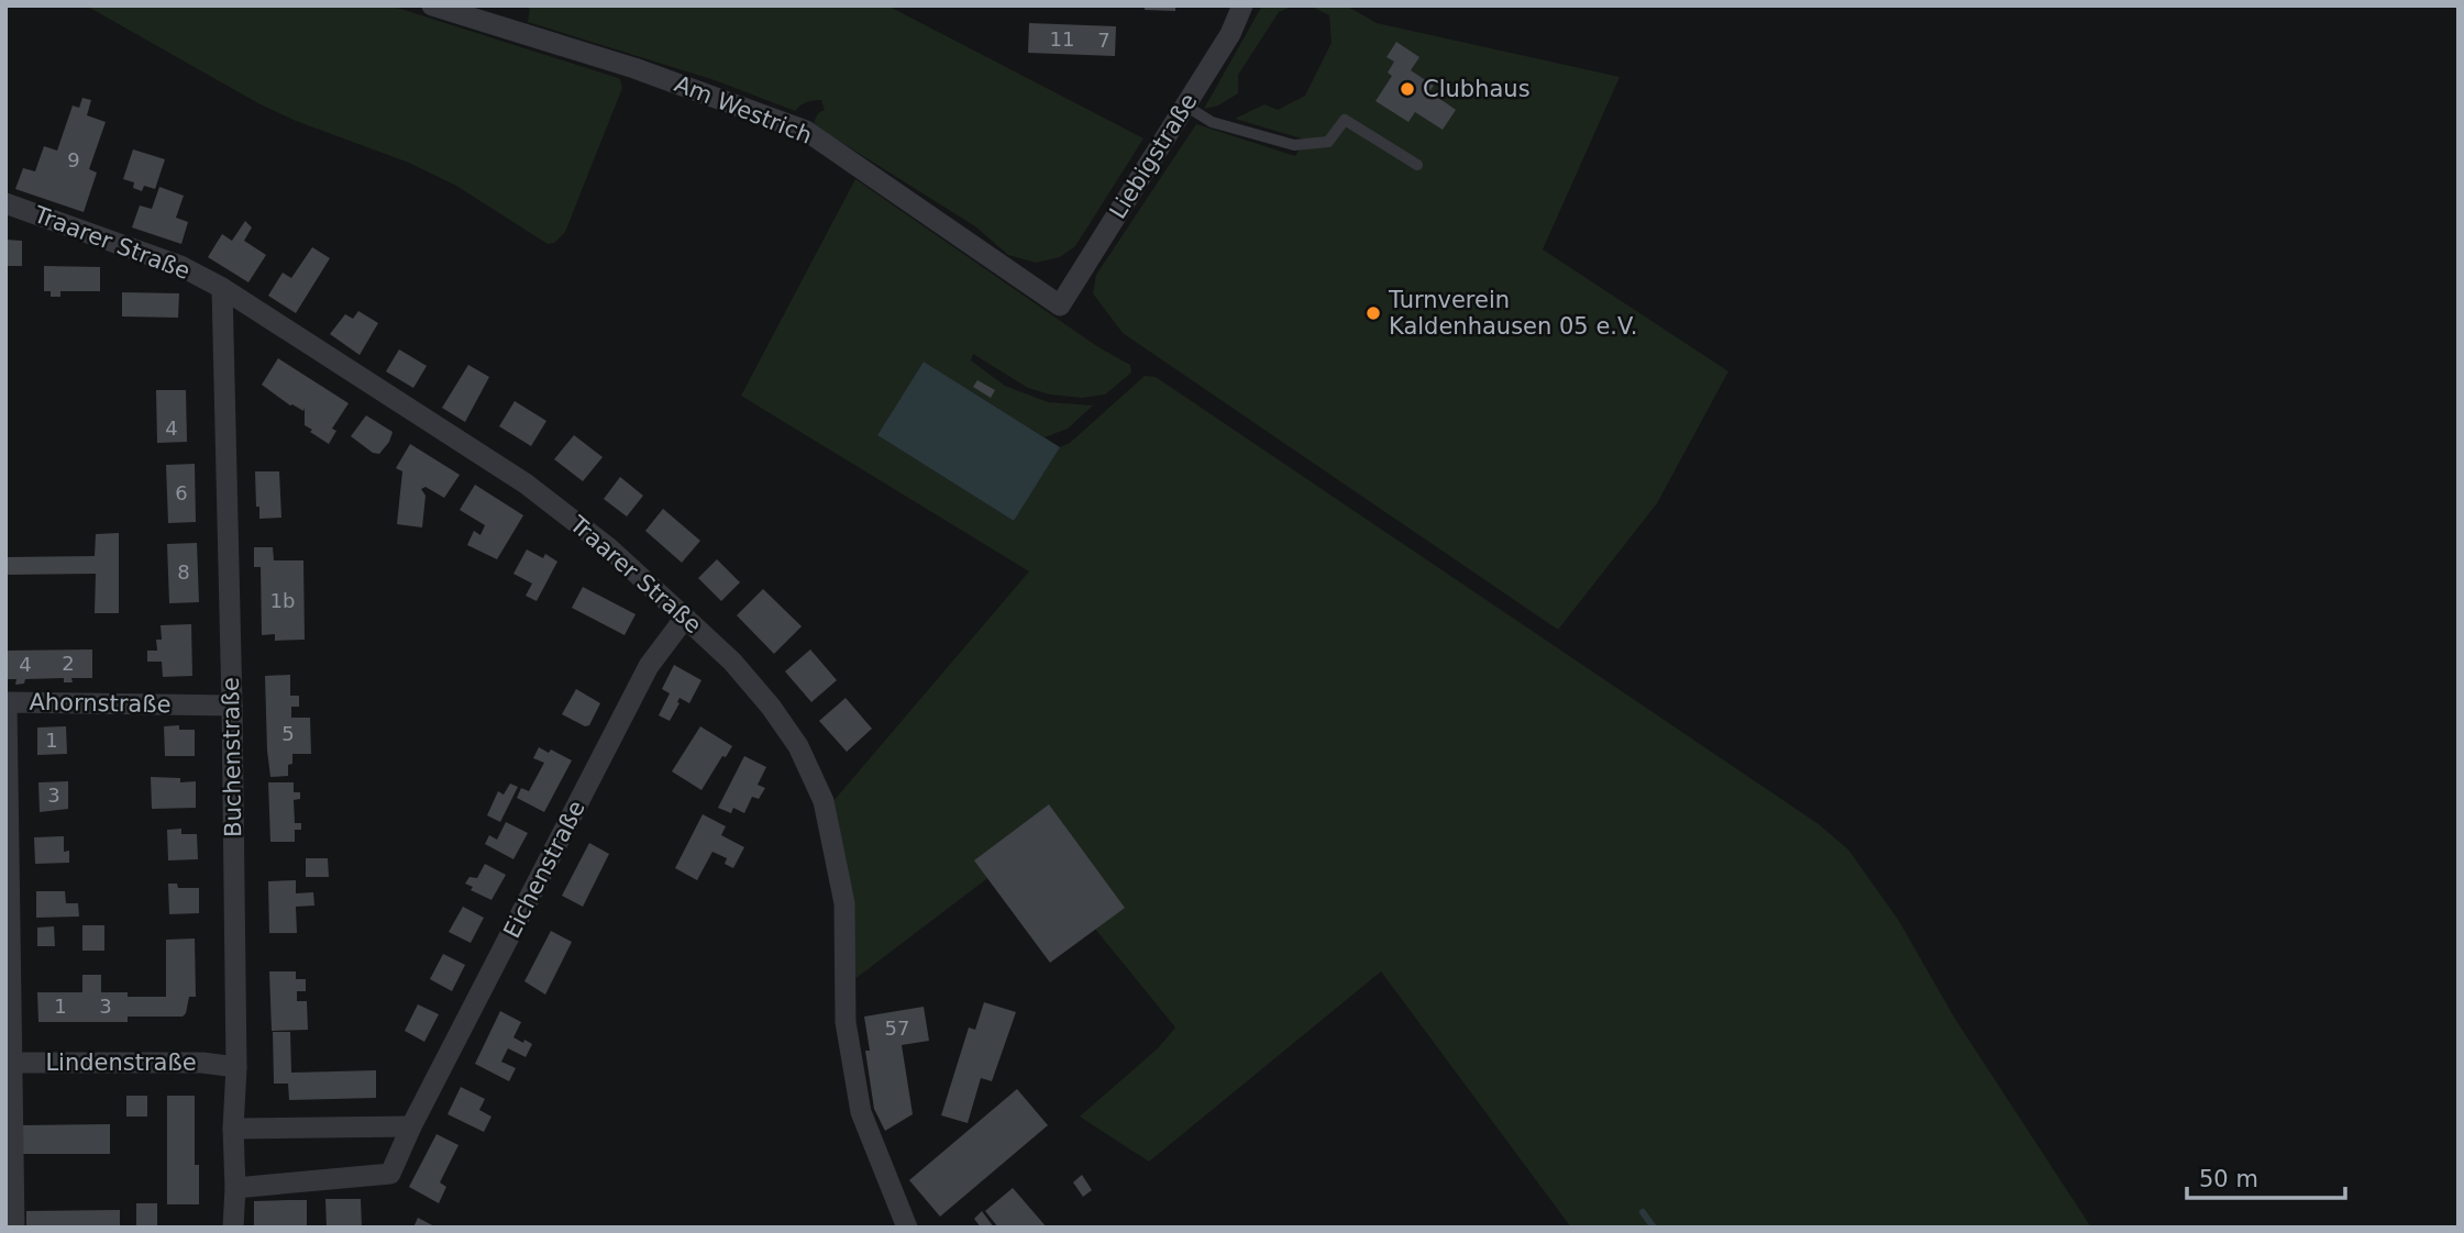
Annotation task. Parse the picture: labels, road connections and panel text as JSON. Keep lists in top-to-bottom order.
{
  "streets": {
    "street": [
      "Am Westrich",
      "Liebigstraße",
      "Traarer Straße",
      "Ahornstraße",
      "Buchenstraße",
      "Eichenstraße",
      "Lindenstraße"
    ]
  },
  "crossings": [
    ["Am Westrich", "Liebigstraße"],
    ["Traarer Straße", "Buchenstraße"],
    ["Traarer Straße", "Eichenstraße"],
    ["Ahornstraße", "Buchenstraße"],
    ["Ahornstraße", "Lindenstraße"],
    ["Buchenstraße", "Eichenstraße"],
    ["Buchenstraße", "Lindenstraße"]
  ],
  "places": ["Clubhaus", "Turnverein Kaldenhausen 05 e.V."],
  "house_numbers": [
    "11",
    "7",
    "9",
    "4",
    "6",
    "8",
    "1b",
    "2",
    "4",
    "5",
    "1",
    "3",
    "1",
    "3",
    "57"
  ],
  "scale_bar": "50 m"
}
